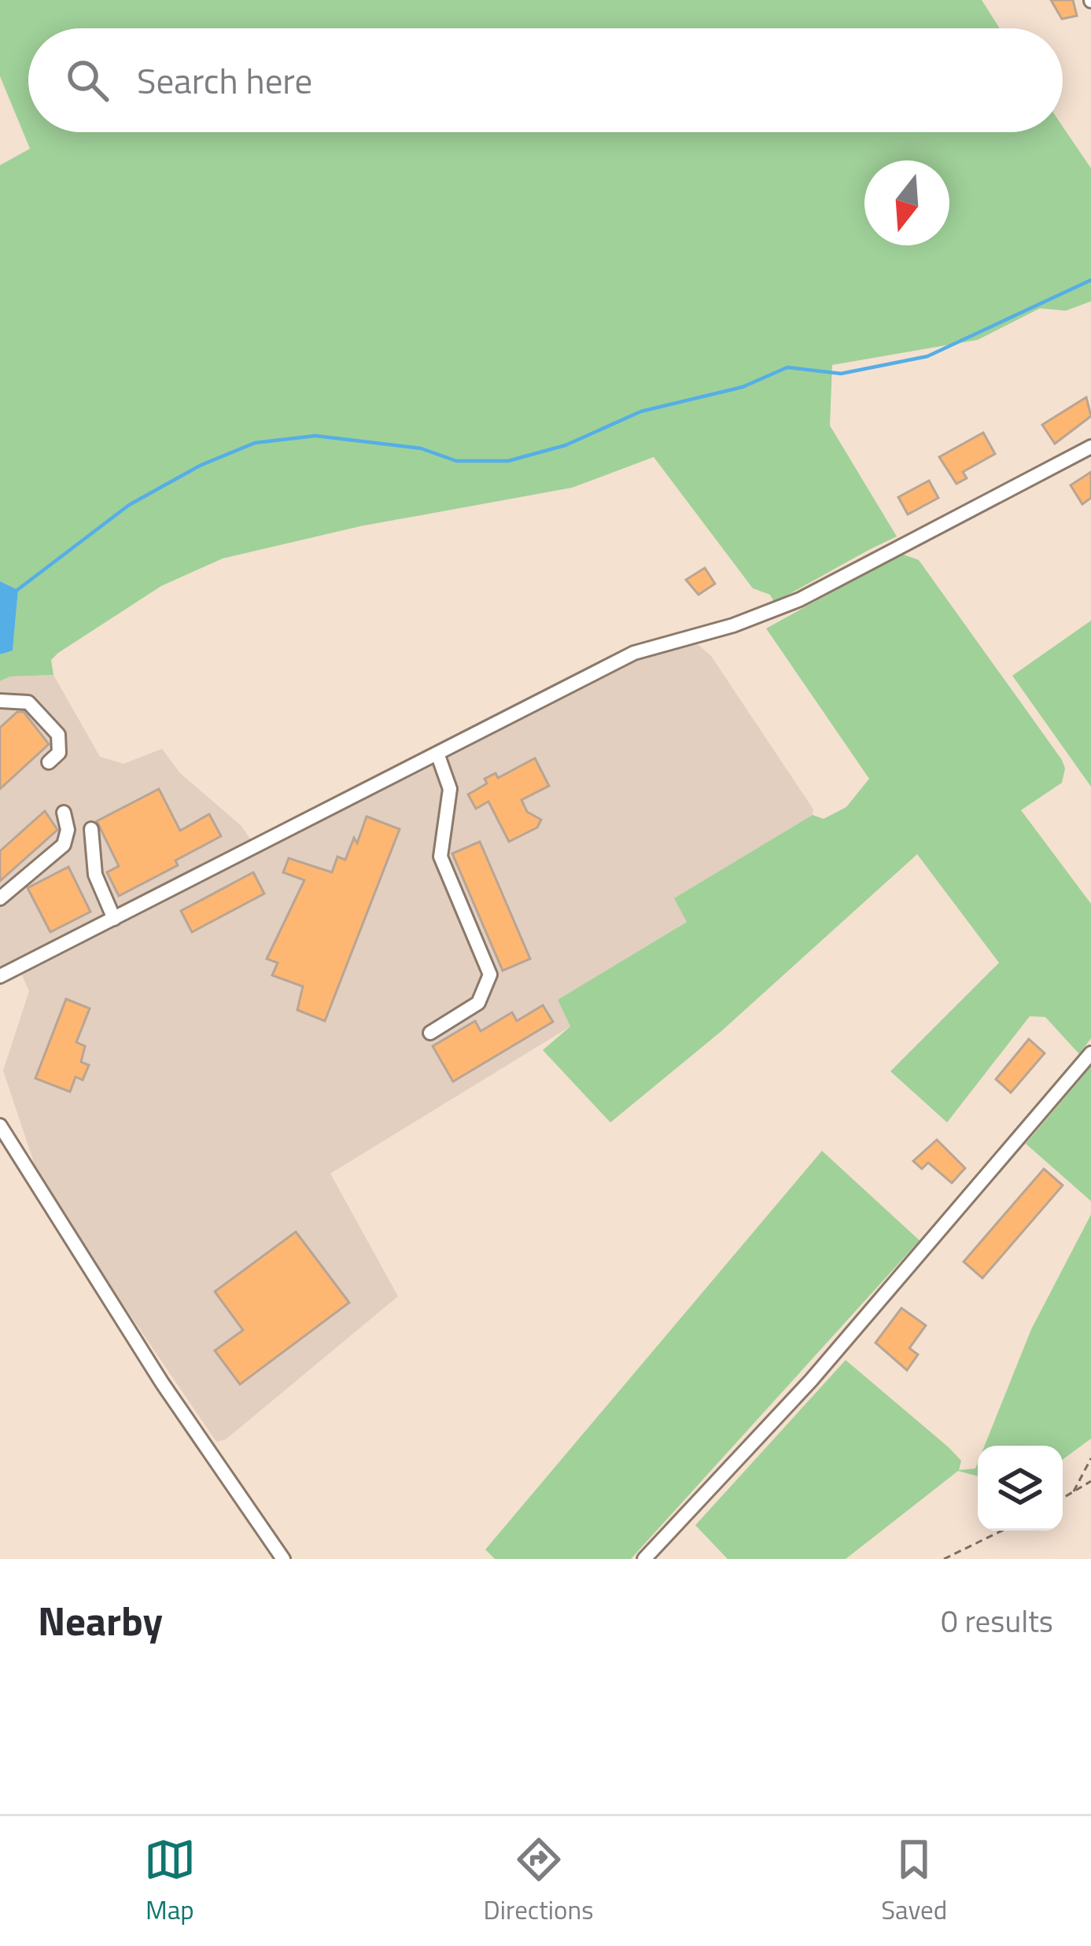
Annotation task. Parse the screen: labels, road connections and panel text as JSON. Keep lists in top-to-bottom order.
{
  "north": "bottom",
  "page": {
    "search": "Search here",
    "heading": ["Nearby", "0 results"],
    "nav": ["Map", "Directions", "Saved"]
  }
}
